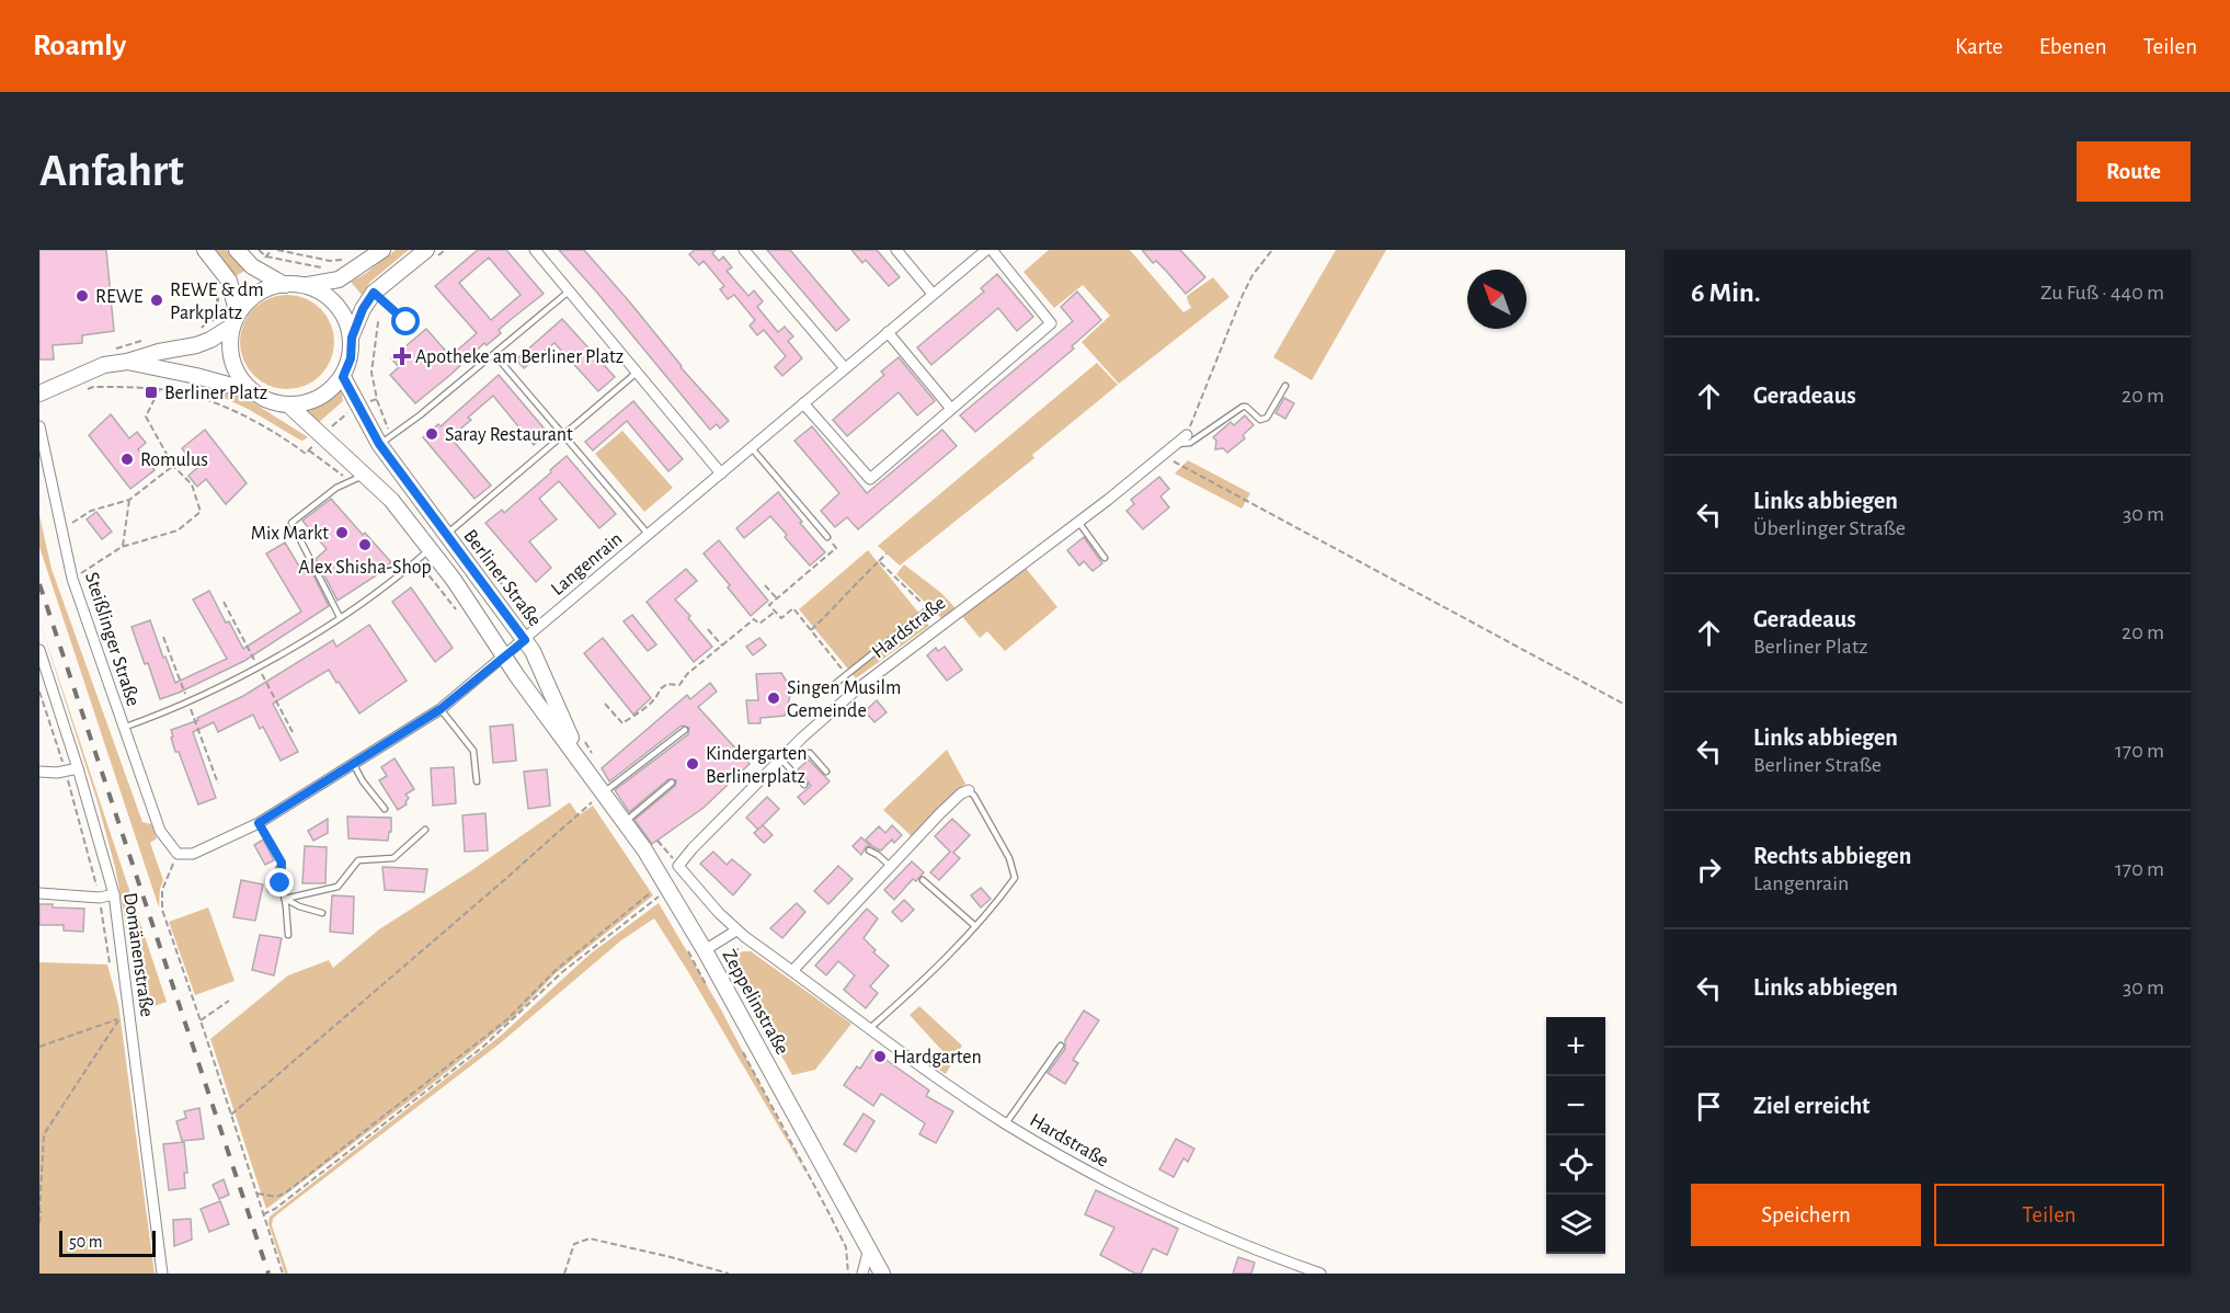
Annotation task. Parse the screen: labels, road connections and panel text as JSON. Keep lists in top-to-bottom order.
{
  "streets": {
    "street": [
      "Langenrain",
      "Berliner Straße",
      "Hardstraße",
      "Steißlinger Straße",
      "Domänenstraße",
      "Zeppelinstraße"
    ]
  },
  "crossings": [
    ["Langenrain", "Berliner Straße"],
    ["Langenrain", "Steißlinger Straße"],
    ["Berliner Straße", "Zeppelinstraße"]
  ],
  "places": {
    "other": [
      "REWE",
      "REWE & dm Parkplatz",
      "Saray Restaurant",
      "Romulus",
      "Mix Markt",
      "Alex Shisha-Shop",
      "Singen Musilm Gemeinde",
      "Kindergarten Berlinerplatz",
      "Hardgarten"
    ],
    "health": ["Apotheke am Berliner Platz"],
    "transit": ["Berliner Platz"]
  },
  "scale_bar": "50 m",
  "north": "top left",
  "page": {
    "header": "Roamly",
    "nav": ["Karte", "Ebenen", "Teilen"],
    "buttons": [
      "Route",
      ["Speichern", "Teilen"]
    ],
    "title": "Anfahrt",
    "heading": ["6 Min.", "Zu Fuß · 440 m"],
    "list": [
      ["Geradeaus", "20 m"],
      ["Links abbiegen", "Überlinger Straße", "30 m"],
      ["Geradeaus", "Berliner Platz", "20 m"],
      ["Links abbiegen", "Berliner Straße", "170 m"],
      ["Rechts abbiegen", "Langenrain", "170 m"],
      ["Links abbiegen", "30 m"],
      "Ziel erreicht"
    ],
    "map_buttons": ["+", "−"],
    "scale": "50 m"
  }
}
